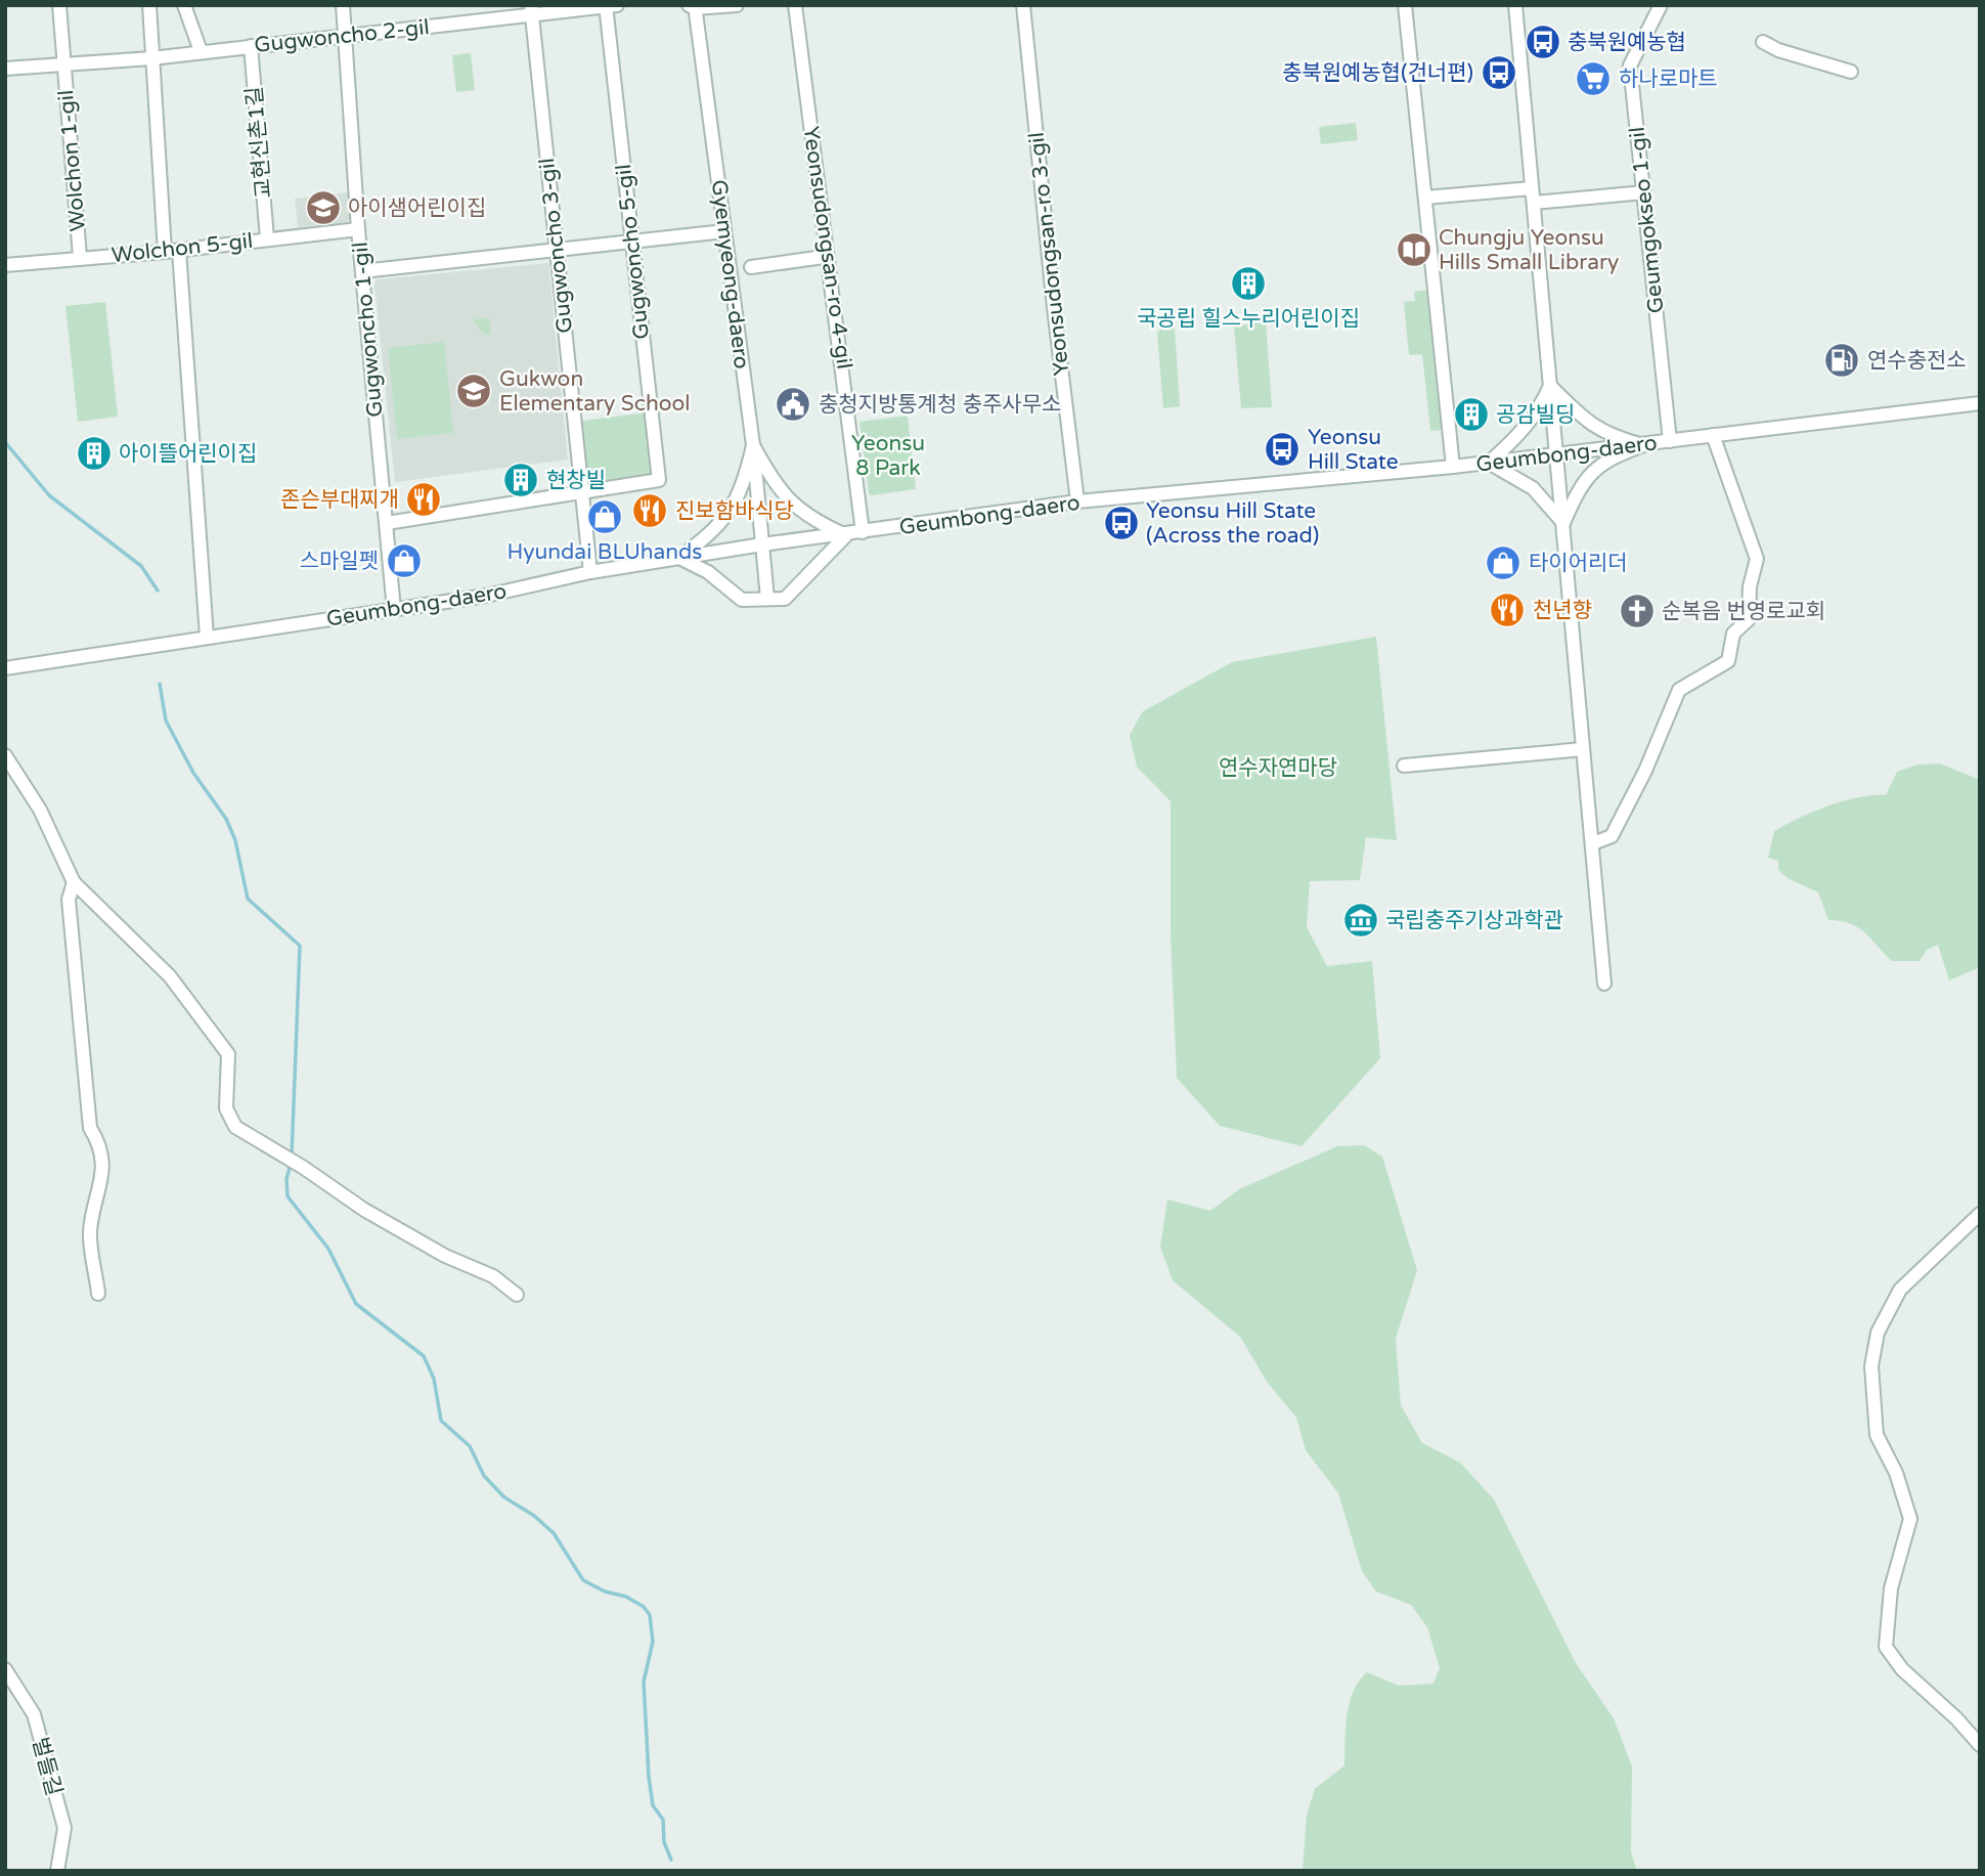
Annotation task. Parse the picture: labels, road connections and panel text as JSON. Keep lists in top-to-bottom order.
{
  "streets": {
    "street": [
      "Gugwoncho 2-gil",
      "교현신촌1길",
      "Wolchon 1-gil",
      "Geumgokseo 1-gil",
      "Gugwoncho 3-gil",
      "Wolchon 5-gil",
      "Yeonsudongsan-ro 4-gil",
      "Gugwoncho 5-gil",
      "Yeonsudongsan-ro 3-gil",
      "Gyemyeong-daero",
      "Gugwoncho 1-gil",
      "Geumbong-daero",
      "벌들길"
    ]
  },
  "crossings": [
    ["Gugwoncho 2-gil", "교현신촌1길"],
    ["Gugwoncho 2-gil", "Wolchon 1-gil"],
    ["Gugwoncho 2-gil", "Gugwoncho 3-gil"],
    ["Gugwoncho 2-gil", "Gugwoncho 5-gil"],
    ["Gugwoncho 2-gil", "Gugwoncho 1-gil"],
    ["교현신촌1길", "Wolchon 5-gil"],
    ["Wolchon 1-gil", "Wolchon 5-gil"],
    ["Geumgokseo 1-gil", "Geumbong-daero"],
    ["Gugwoncho 3-gil", "Gugwoncho 5-gil"],
    ["Gugwoncho 3-gil", "Geumbong-daero"],
    ["Wolchon 5-gil", "Gugwoncho 1-gil"],
    ["Yeonsudongsan-ro 4-gil", "Geumbong-daero"],
    ["Gugwoncho 5-gil", "Gugwoncho 1-gil"],
    ["Yeonsudongsan-ro 3-gil", "Geumbong-daero"],
    ["Gyemyeong-daero", "Geumbong-daero"],
    ["Gugwoncho 1-gil", "Geumbong-daero"]
  ],
  "parks": ["Yeonsu 8 Park", "연수자연마당"],
  "places": {
    "bus stop": [
      "충북원예농협",
      "충북원예농협(건너편)",
      "Yeonsu Hill State",
      "Yeonsu Hill State (Across the road)"
    ],
    "supermarket": ["하나로마트"],
    "school or university": ["아이샘어린이집", "Gukwon Elementary School"],
    "library": ["Chungju Yeonsu Hills Small Library"],
    "building": [
      "국공립 힐스누리어린이집",
      "공감빌딩",
      "아이뜰어린이집",
      "현창빌"
    ],
    "fuel station": ["연수충전소"],
    "public building": ["충청지방통계청 충주사무소"],
    "restaurant": ["존슨부대찌개", "진보함바식당", "천년향"],
    "shop": ["Hyundai BLUhands", "스마일펫", "타이어리더"],
    "church": ["순복음 번영로교회"],
    "museum": ["국립충주기상과학관"]
  }
}
